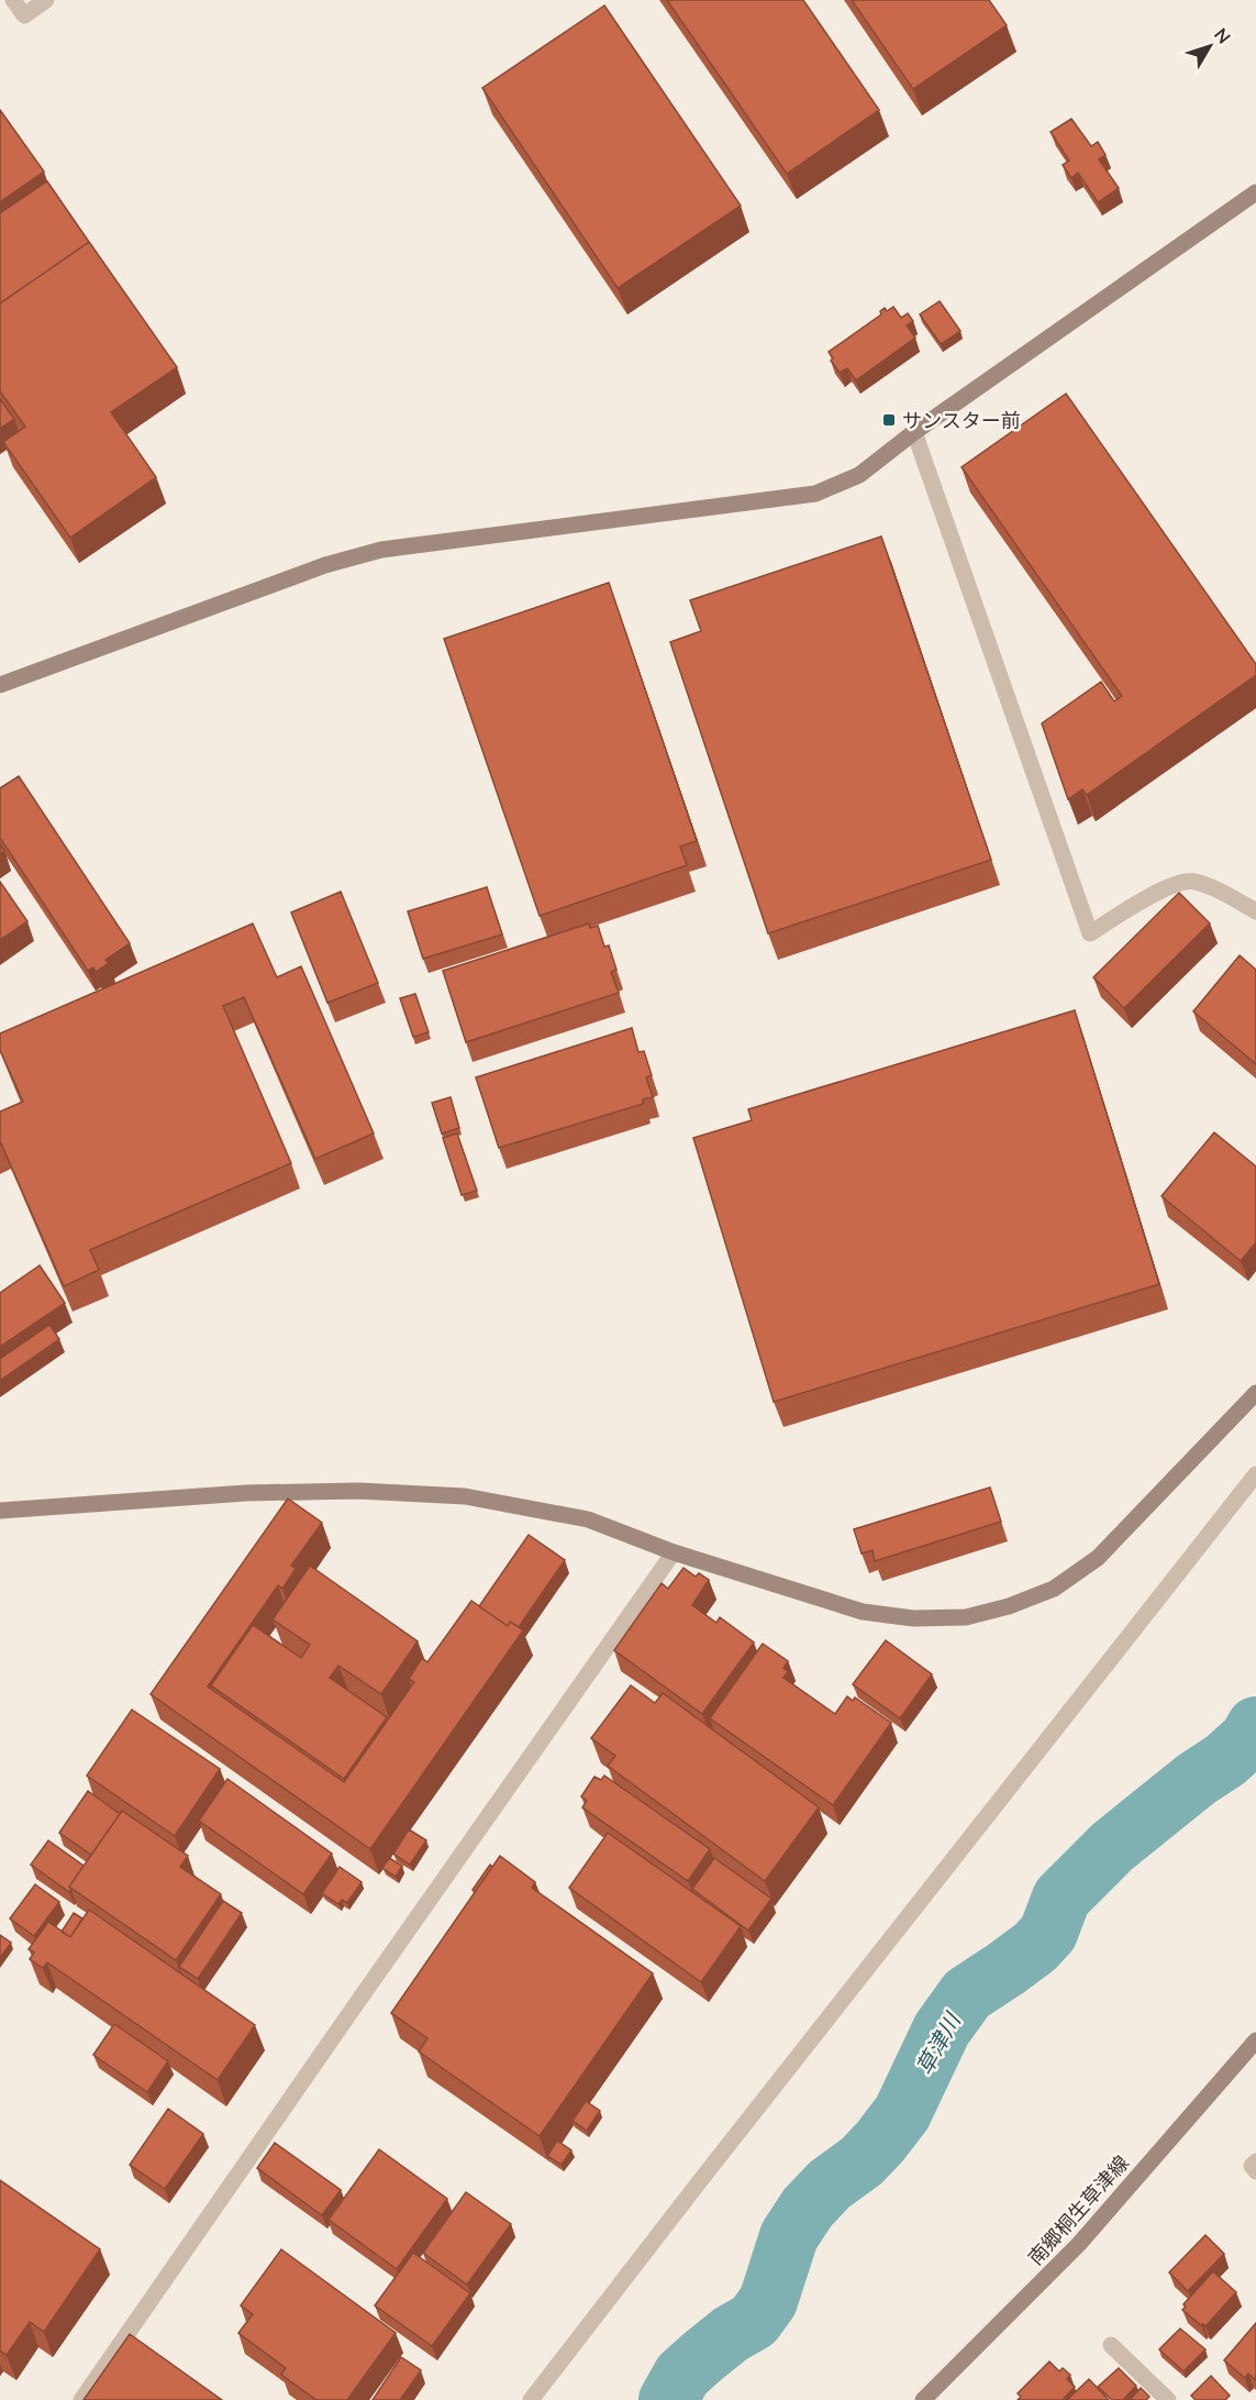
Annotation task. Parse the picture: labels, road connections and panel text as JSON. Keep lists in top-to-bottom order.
{
  "streets": {
    "street": ["南郷桐生草津線"]
  },
  "water": ["草津川"],
  "places": {
    "transit": ["サンスター前"]
  },
  "north": "top right"
}
